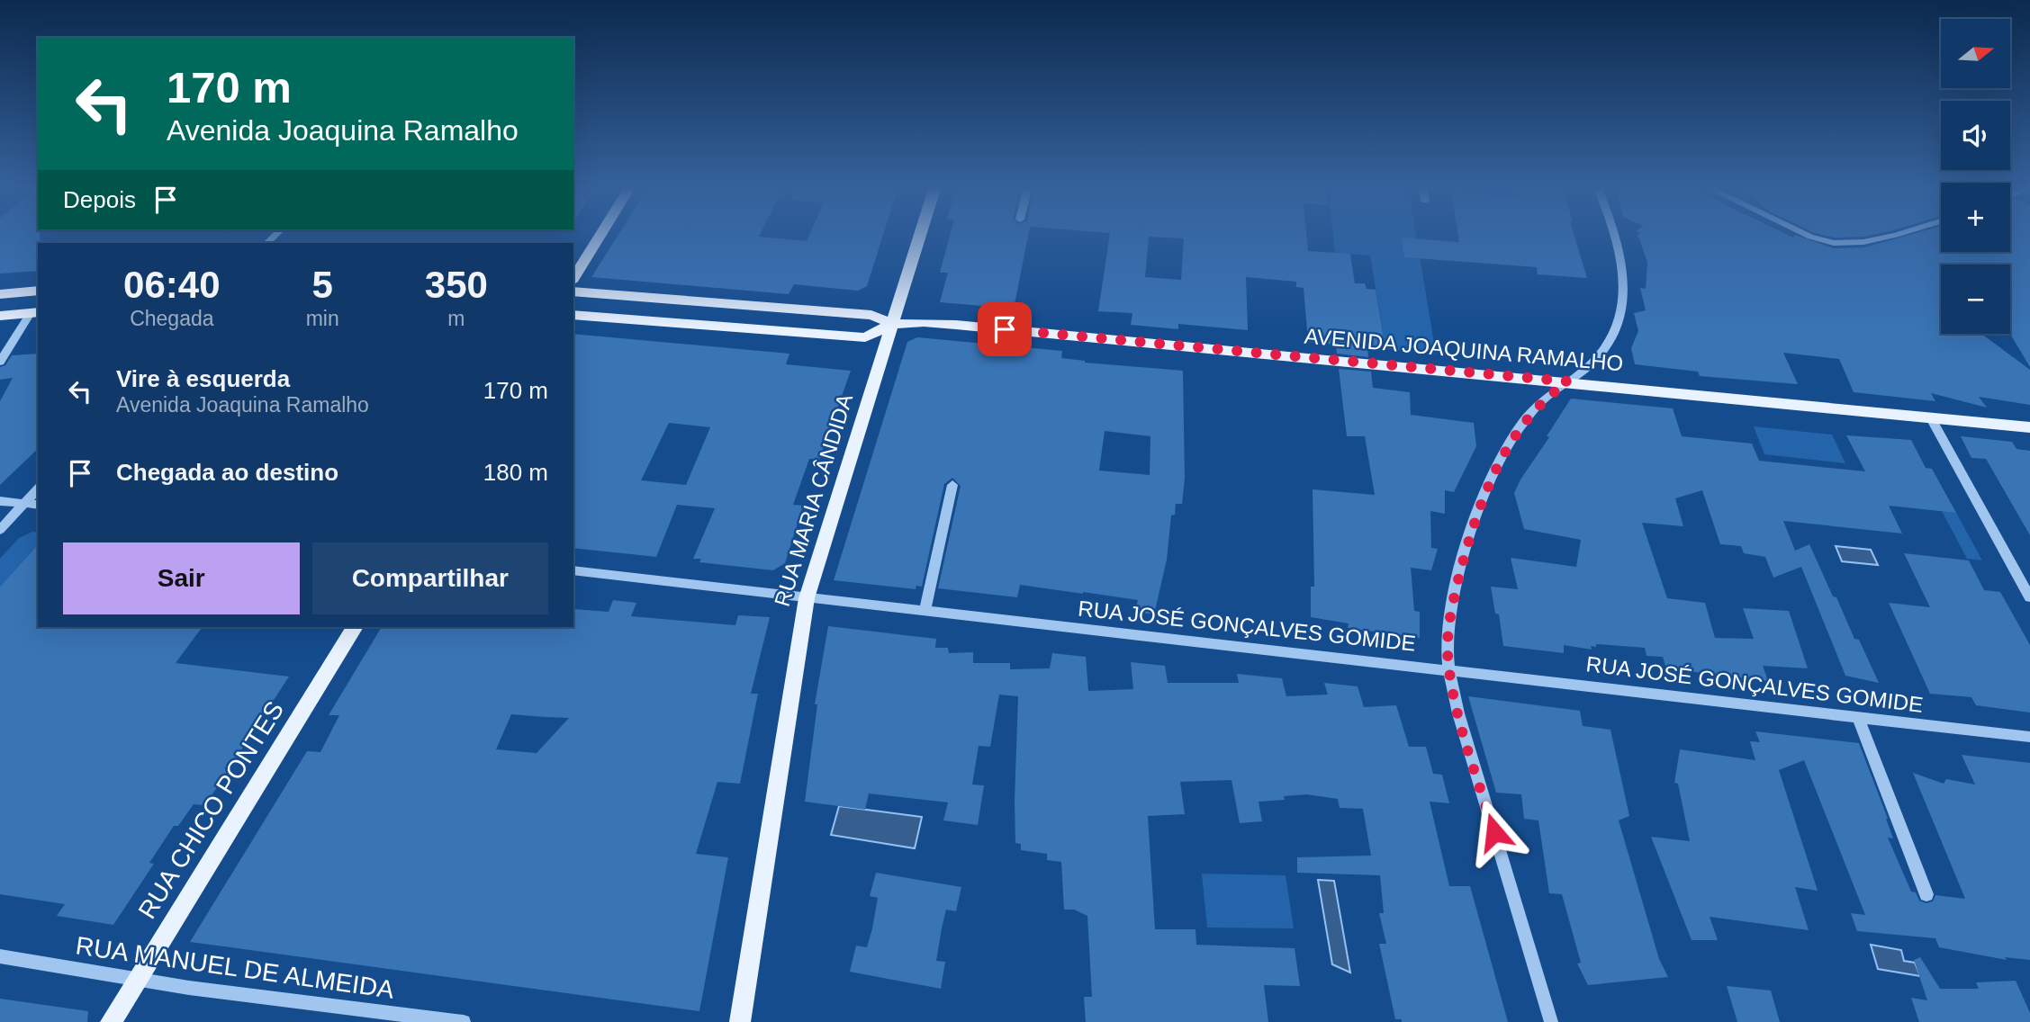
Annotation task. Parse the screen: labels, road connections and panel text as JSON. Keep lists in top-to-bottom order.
{
  "streets": {
    "main road": ["AVENIDA JOAQUINA RAMALHO", "RUA MARIA CÂNDIDA", "RUA CHICO PONTES"],
    "street": ["RUA JOSÉ GONÇALVES GOMIDE", "RUA MANUEL DE ALMEIDA"]
  },
  "crossings": [
    ["AVENIDA JOAQUINA RAMALHO", "RUA MARIA CÂNDIDA"],
    ["RUA MARIA CÂNDIDA", "RUA JOSÉ GONÇALVES GOMIDE"],
    ["RUA CHICO PONTES", "RUA MANUEL DE ALMEIDA"]
  ],
  "north": "right",
  "page": {
    "map_buttons": ["+", "−"],
    "turn": ["170 m", "Avenida Joaquina Ramalho"],
    "then": "Depois",
    "eta": [
      "06:40",
      "Chegada",
      "5",
      "min",
      "350",
      "m"
    ],
    "list": [
      {
        "name": "Vire à esquerda",
        "note": "Avenida Joaquina Ramalho",
        "value": "170 m"
      },
      {
        "name": "Chegada ao destino",
        "value": "180 m"
      }
    ],
    "buttons": ["Sair", "Compartilhar"]
  }
}
